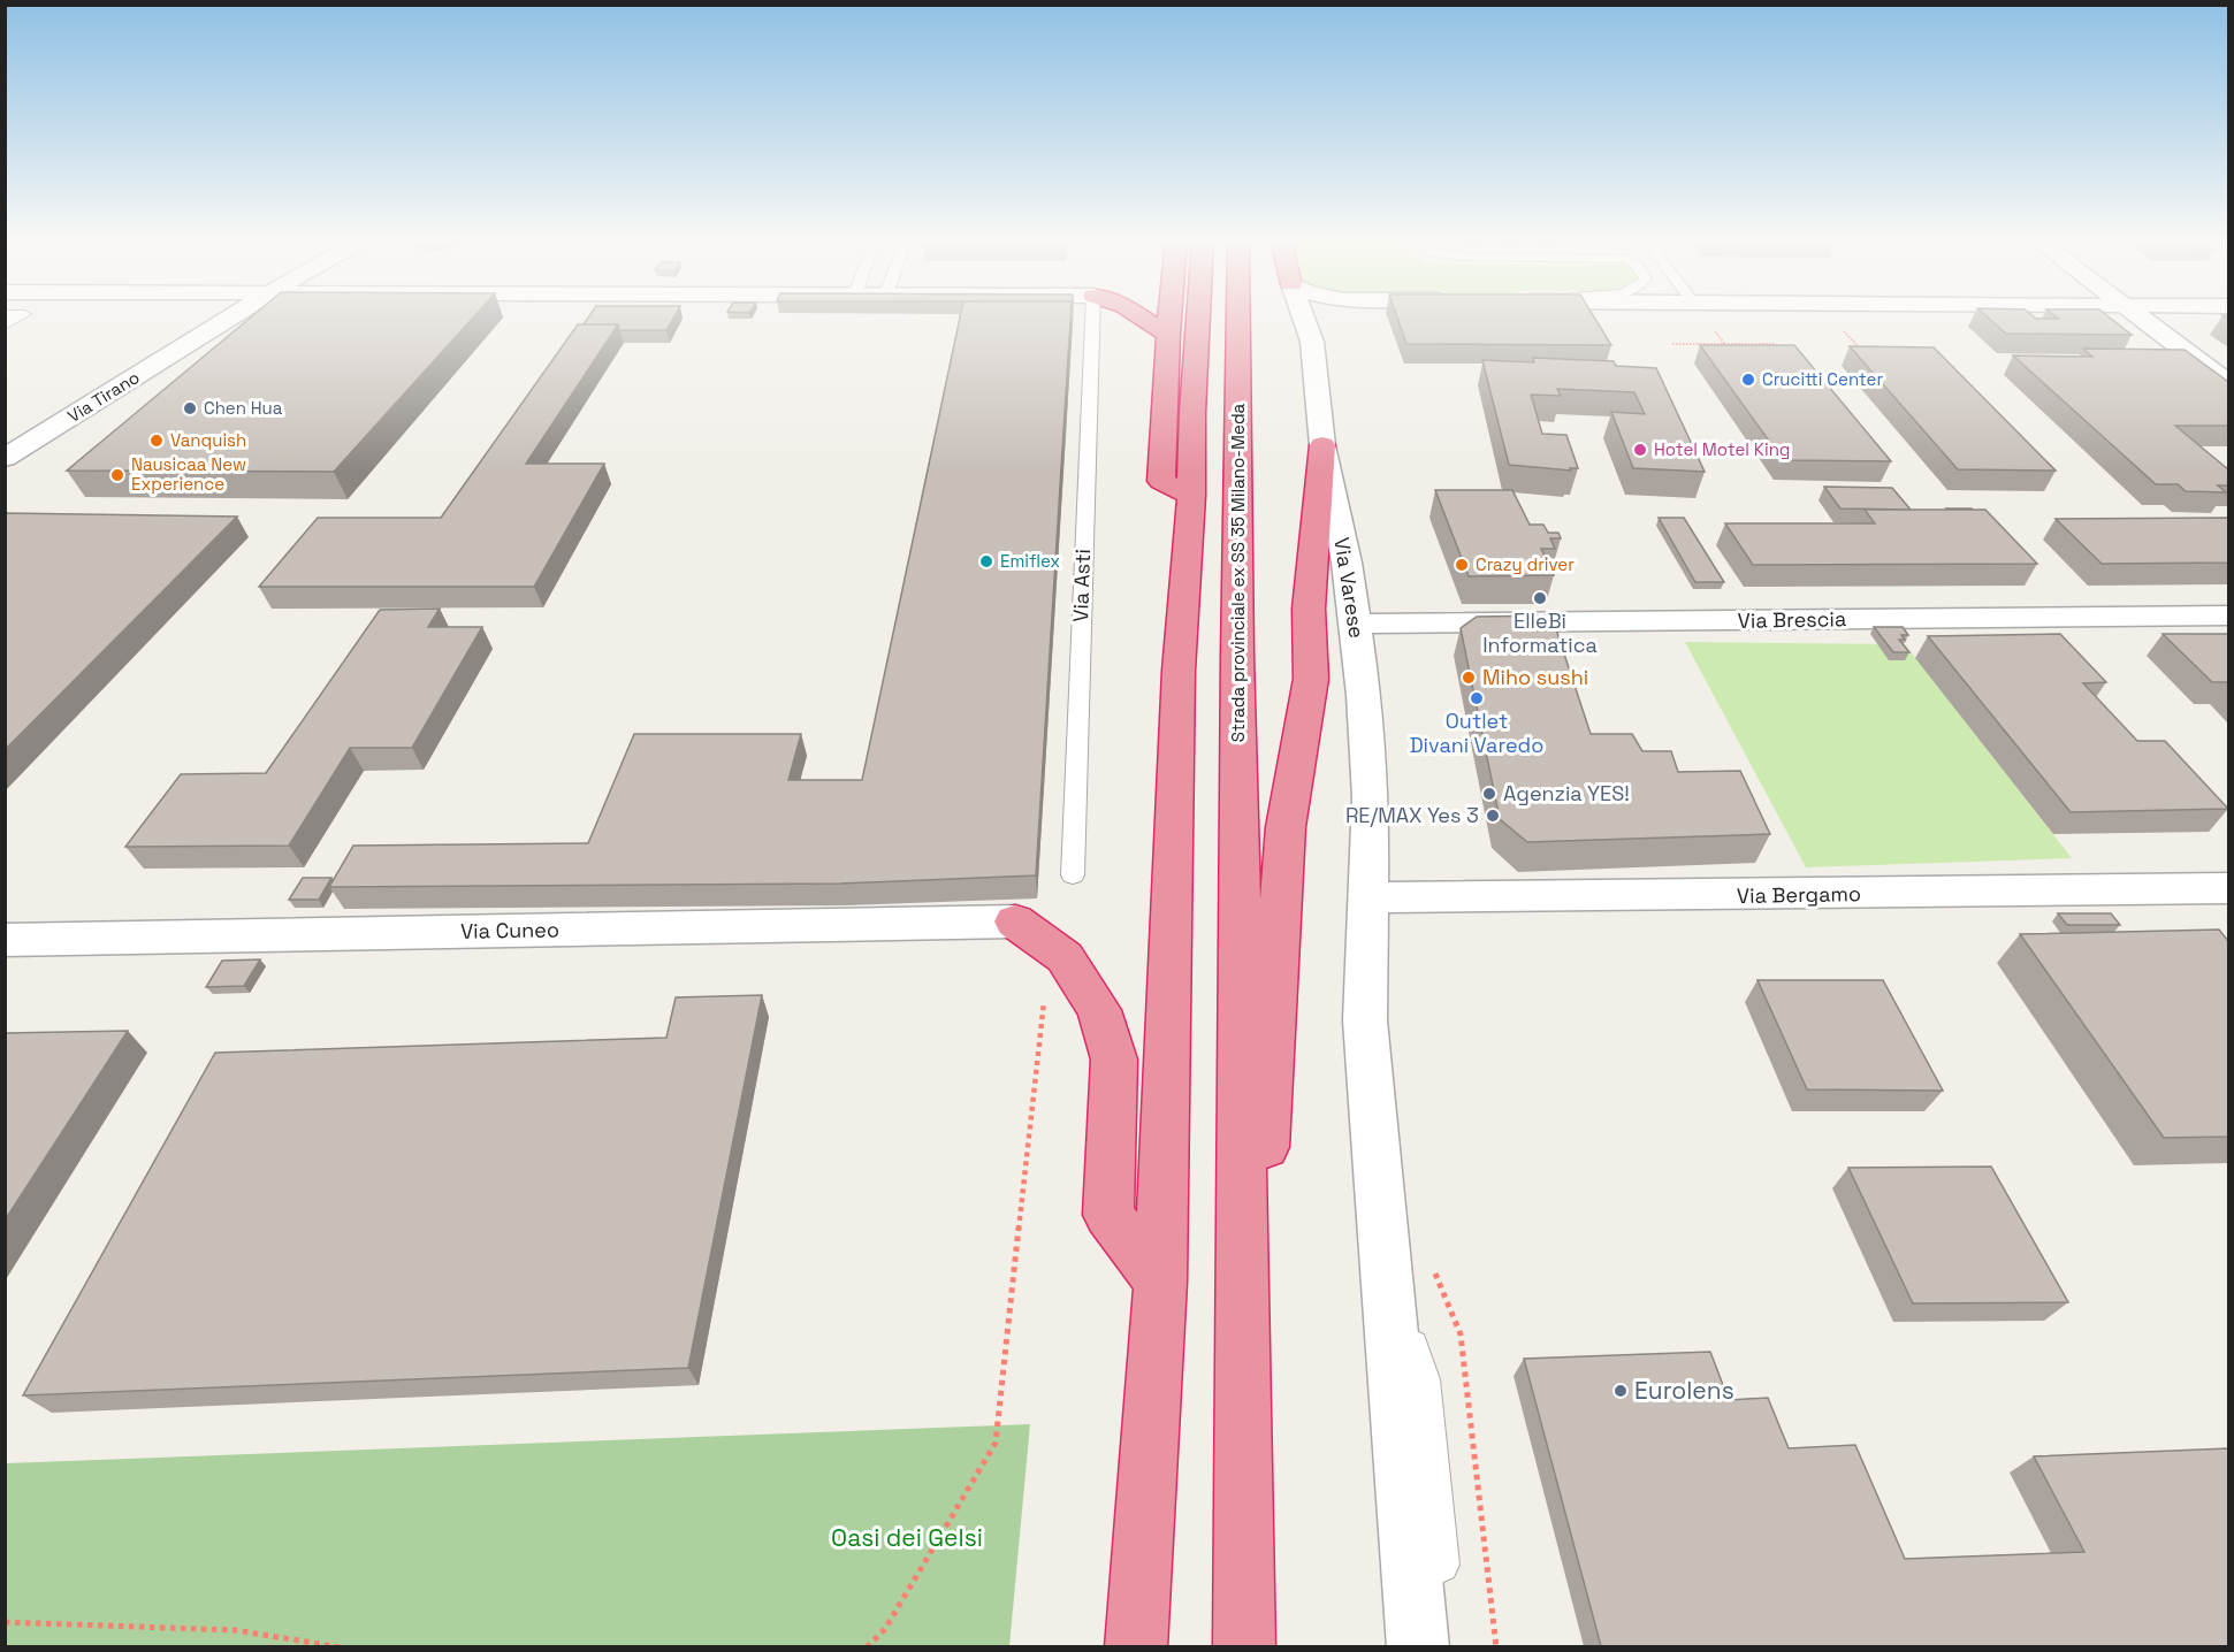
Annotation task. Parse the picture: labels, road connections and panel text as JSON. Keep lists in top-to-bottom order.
{
  "streets": {
    "highway": ["Strada provinciale ex SS 35 Milano-Meda"],
    "street": [
      "Via Tirano",
      "Via Varese",
      "Via Brescia",
      "Via Bergamo",
      "Via Cuneo"
    ],
    "lane": ["Via Asti"]
  },
  "crossings": [
    ["Via Varese", "Via Brescia"],
    ["Via Varese", "Via Bergamo"]
  ],
  "parks": ["Oasi dei Gelsi"],
  "places": [
    "Crucitti Center",
    "Chen Hua",
    "Vanquish",
    "Hotel Motel King",
    "Nausicaa New Experience",
    "Emiflex",
    "Crazy driver",
    "ElleBi Informatica",
    "Miho sushi",
    "Outlet Divani Varedo",
    "Agenzia YES!",
    "RE/MAX Yes 3",
    "Eurolens"
  ]
}
